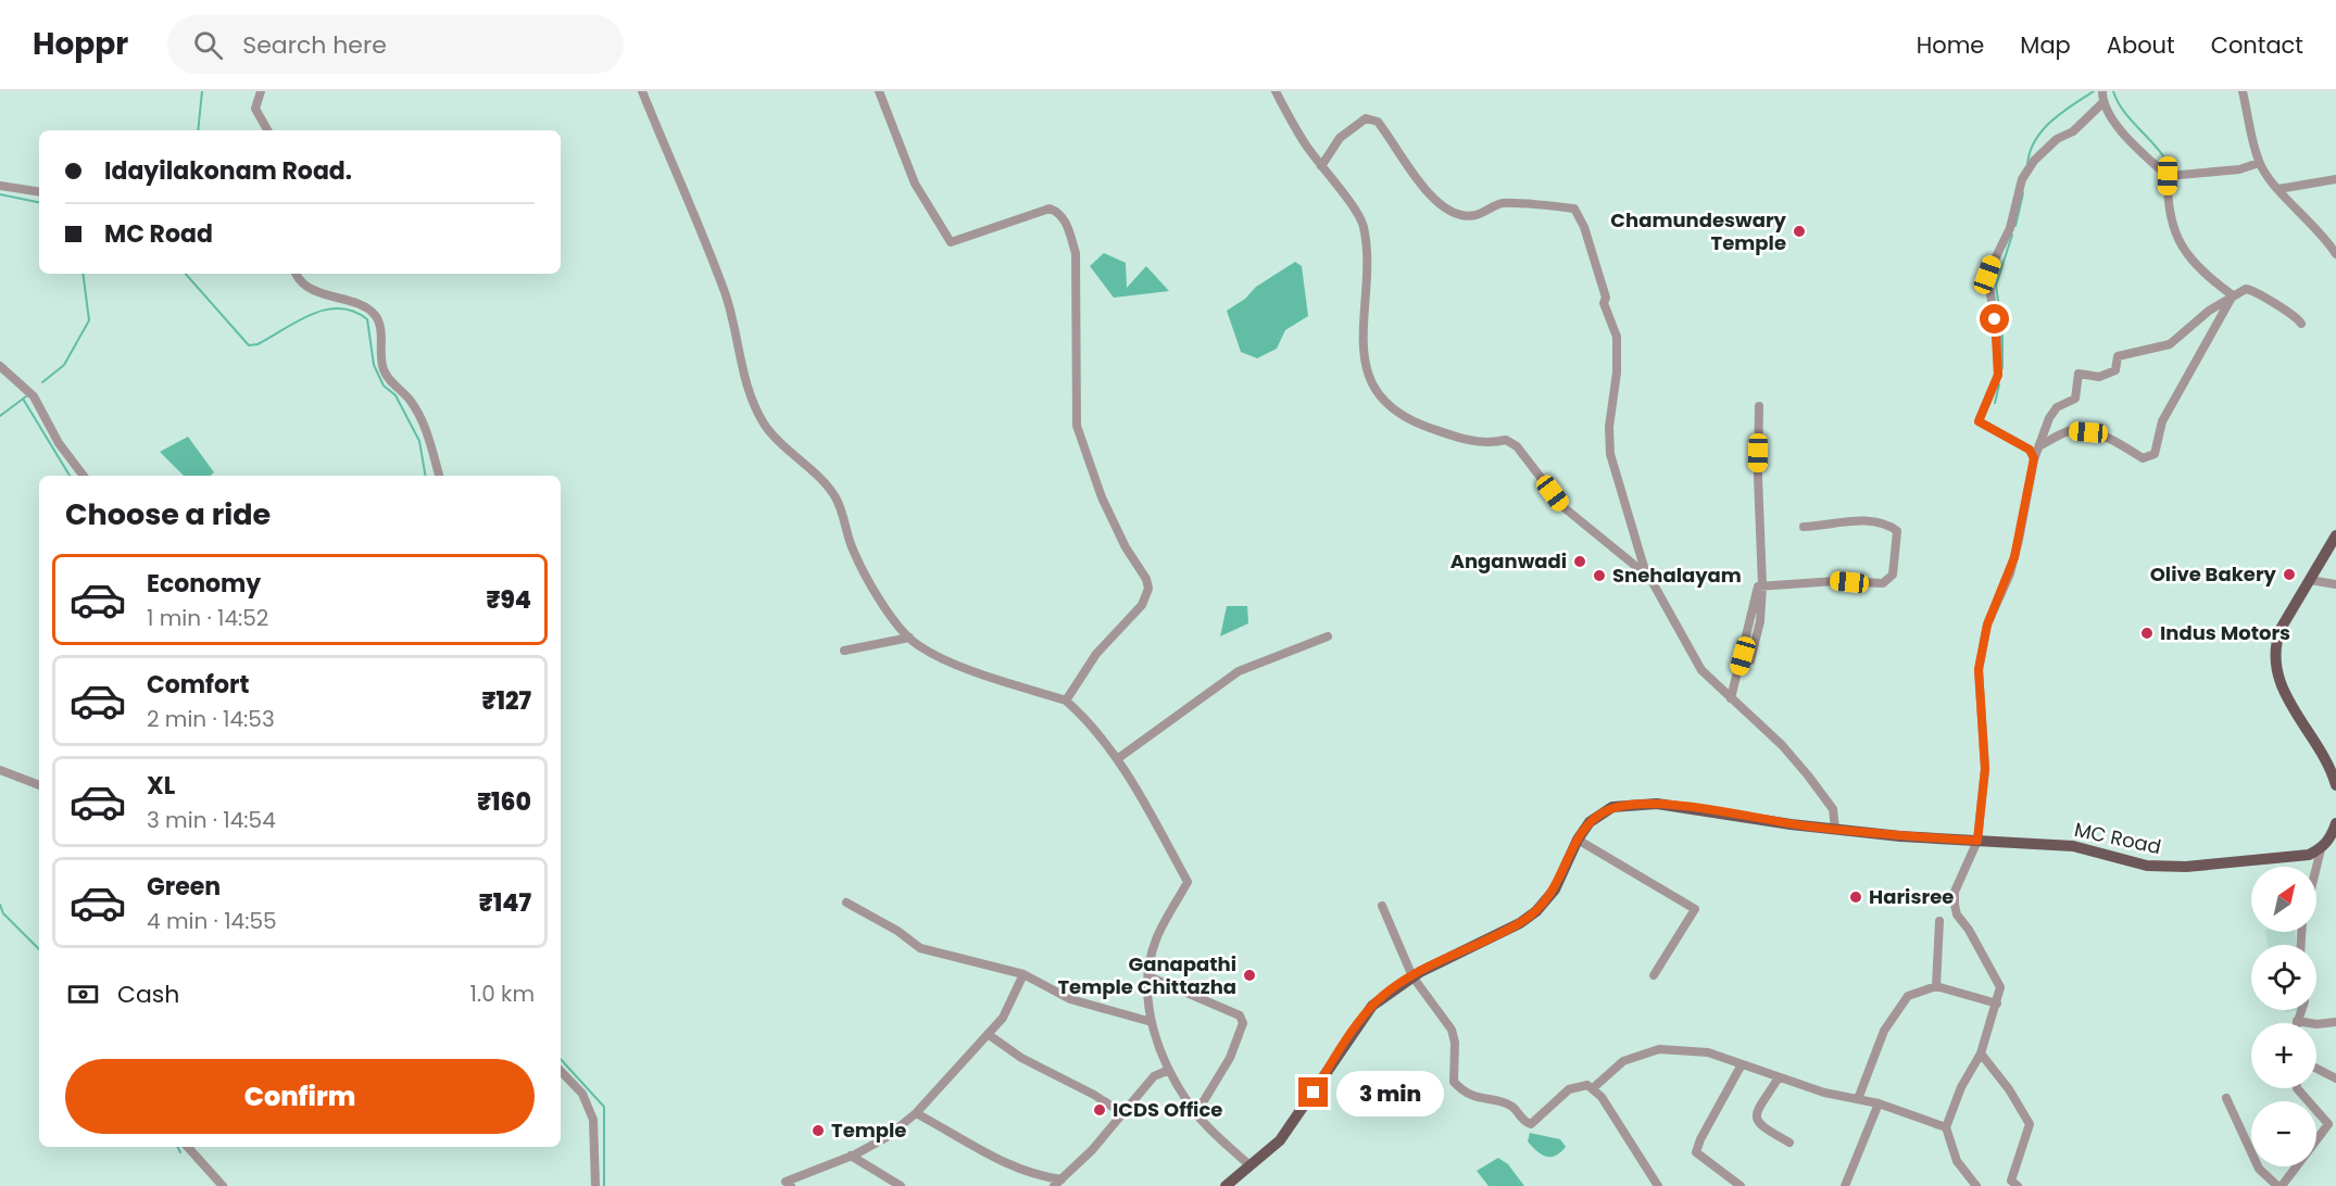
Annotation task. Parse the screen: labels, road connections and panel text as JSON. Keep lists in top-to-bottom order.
{
  "streets": {
    "main road": ["MC Road"]
  },
  "places": [
    "Chamundeswary Temple",
    "Anganwadi",
    "Olive Bakery",
    "Snehalayam",
    "Indus Motors",
    "Harisree",
    "Ganapathi Temple Chittazha",
    "ICDS Office",
    "Temple"
  ],
  "north": "top right",
  "page": {
    "header": "Hoppr",
    "search": "Search here",
    "nav": [
      "Home",
      "Map",
      "About",
      "Contact"
    ],
    "banner": ["Idayilakonam Road.", "MC Road"],
    "heading": "Choose a ride",
    "list": [
      {
        "name": "Economy",
        "note": "1 min · 14:52",
        "value": "₹94"
      },
      {
        "name": "Comfort",
        "note": "2 min · 14:53",
        "value": "₹127"
      },
      {
        "name": "XL",
        "note": "3 min · 14:54",
        "value": "₹160"
      },
      {
        "name": "Green",
        "note": "4 min · 14:55",
        "value": "₹147"
      }
    ],
    "map_buttons": ["+", "−"],
    "pay": ["Cash", "1.0 km"],
    "buttons": "Confirm",
    "bubble": "3 min"
  }
}
